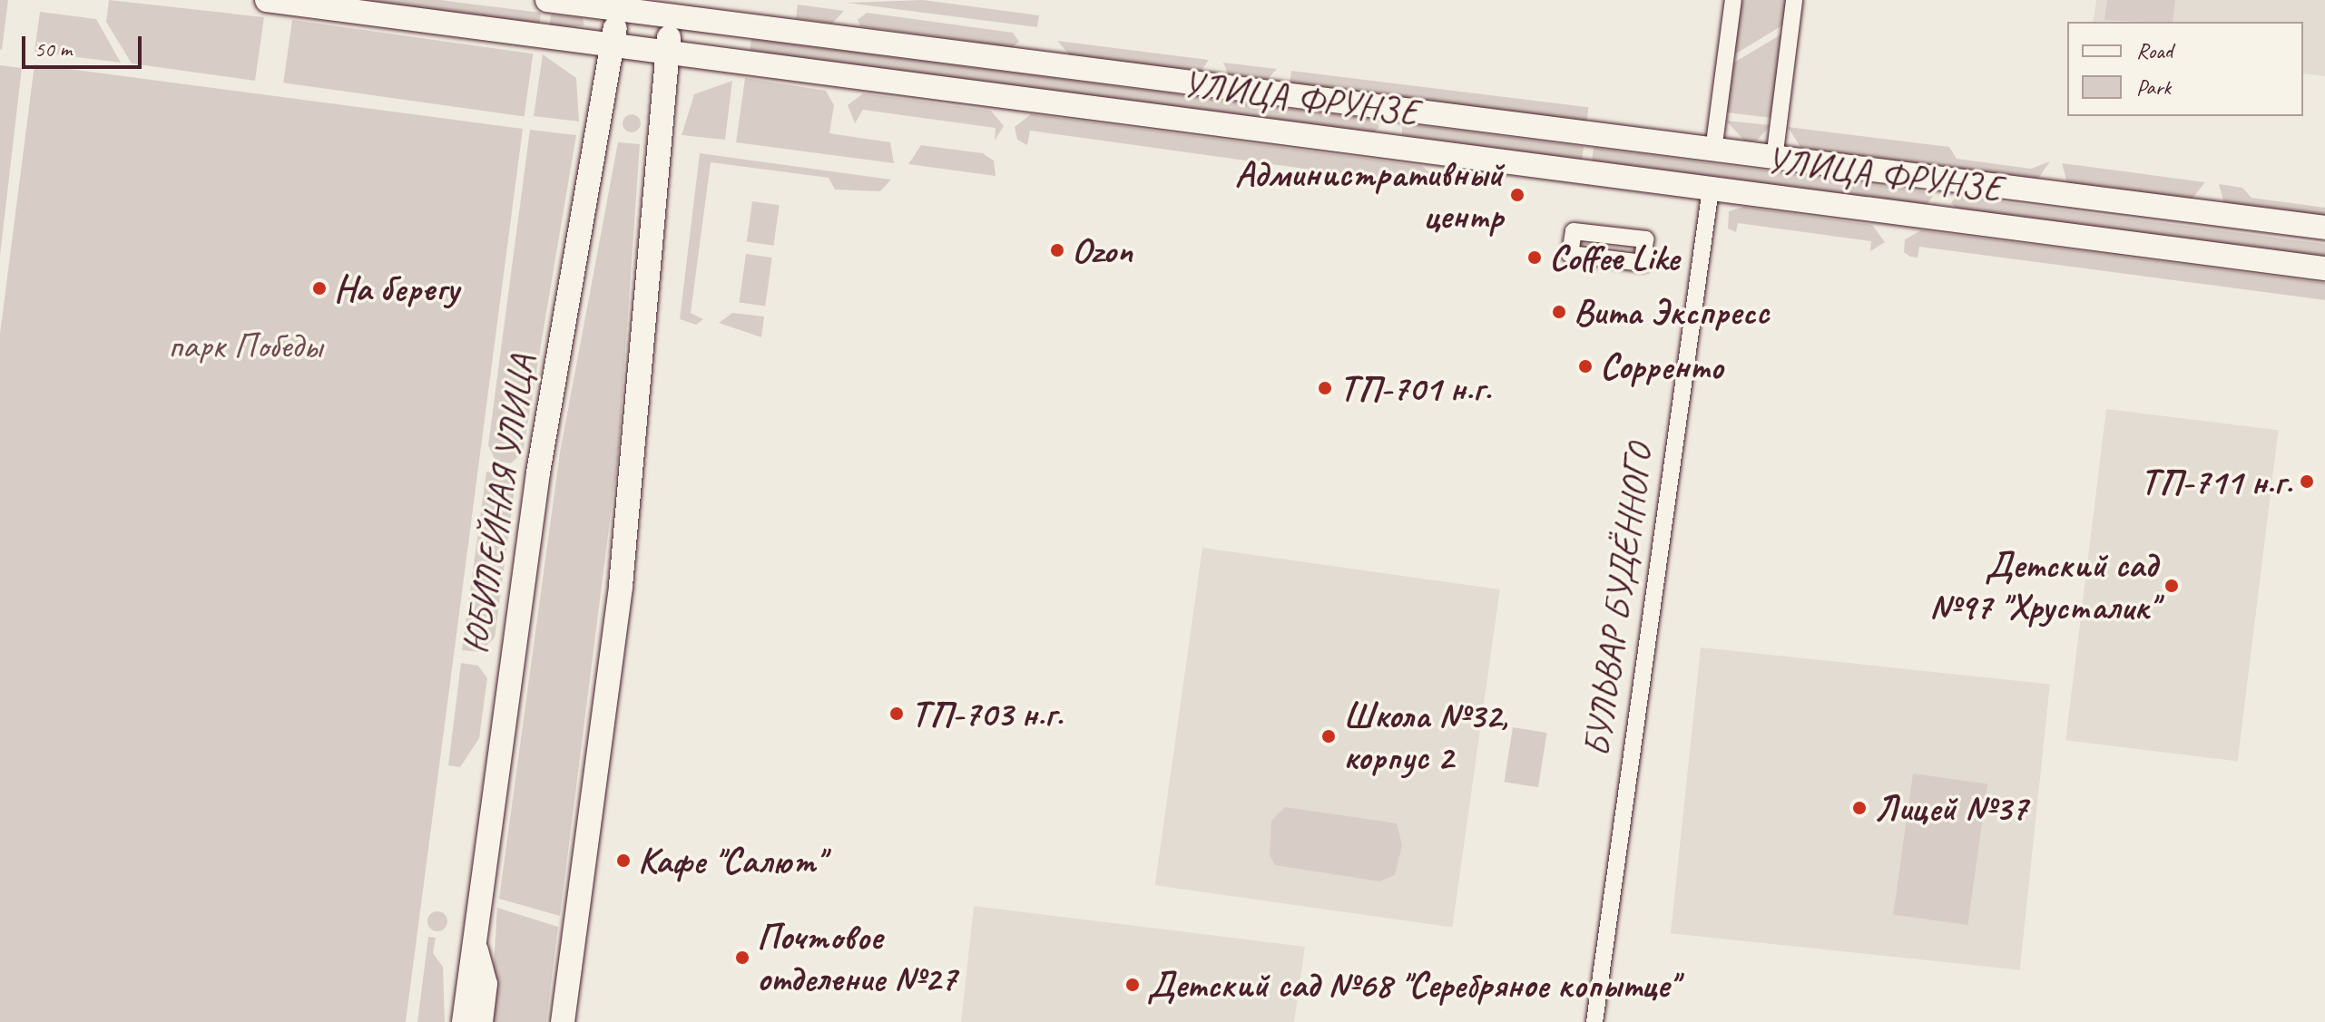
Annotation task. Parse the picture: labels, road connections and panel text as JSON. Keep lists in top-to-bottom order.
{
  "streets": {
    "main road": ["УЛИЦА ФРУНЗЕ", "ЮБИЛЕЙНАЯ УЛИЦА"],
    "street": ["БУЛЬВАР БУДЁННОГО"]
  },
  "crossings": [
    ["УЛИЦА ФРУНЗЕ", "ЮБИЛЕЙНАЯ УЛИЦА"],
    ["УЛИЦА ФРУНЗЕ", "БУЛЬВАР БУДЁННОГО"]
  ],
  "parks": ["парк Победы"],
  "places": [
    "Административный центр",
    "Ozon",
    "Coffee Like",
    "На берегу",
    "Вита Экспресс",
    "Сорренто",
    "ТП-701 н.г.",
    "ТП-711 н.г.",
    "Детский сад №97 \"Хрусталик\"",
    "ТП-703 н.г.",
    "Школа №32, корпус 2",
    "Лицей №37",
    "Кафе \"Салют\"",
    "Почтовое отделение №27",
    "Детский сад №68 \"Серебряное копытце\""
  ],
  "legend": ["Road", "Park"],
  "scale_bar": "50 m"
}
